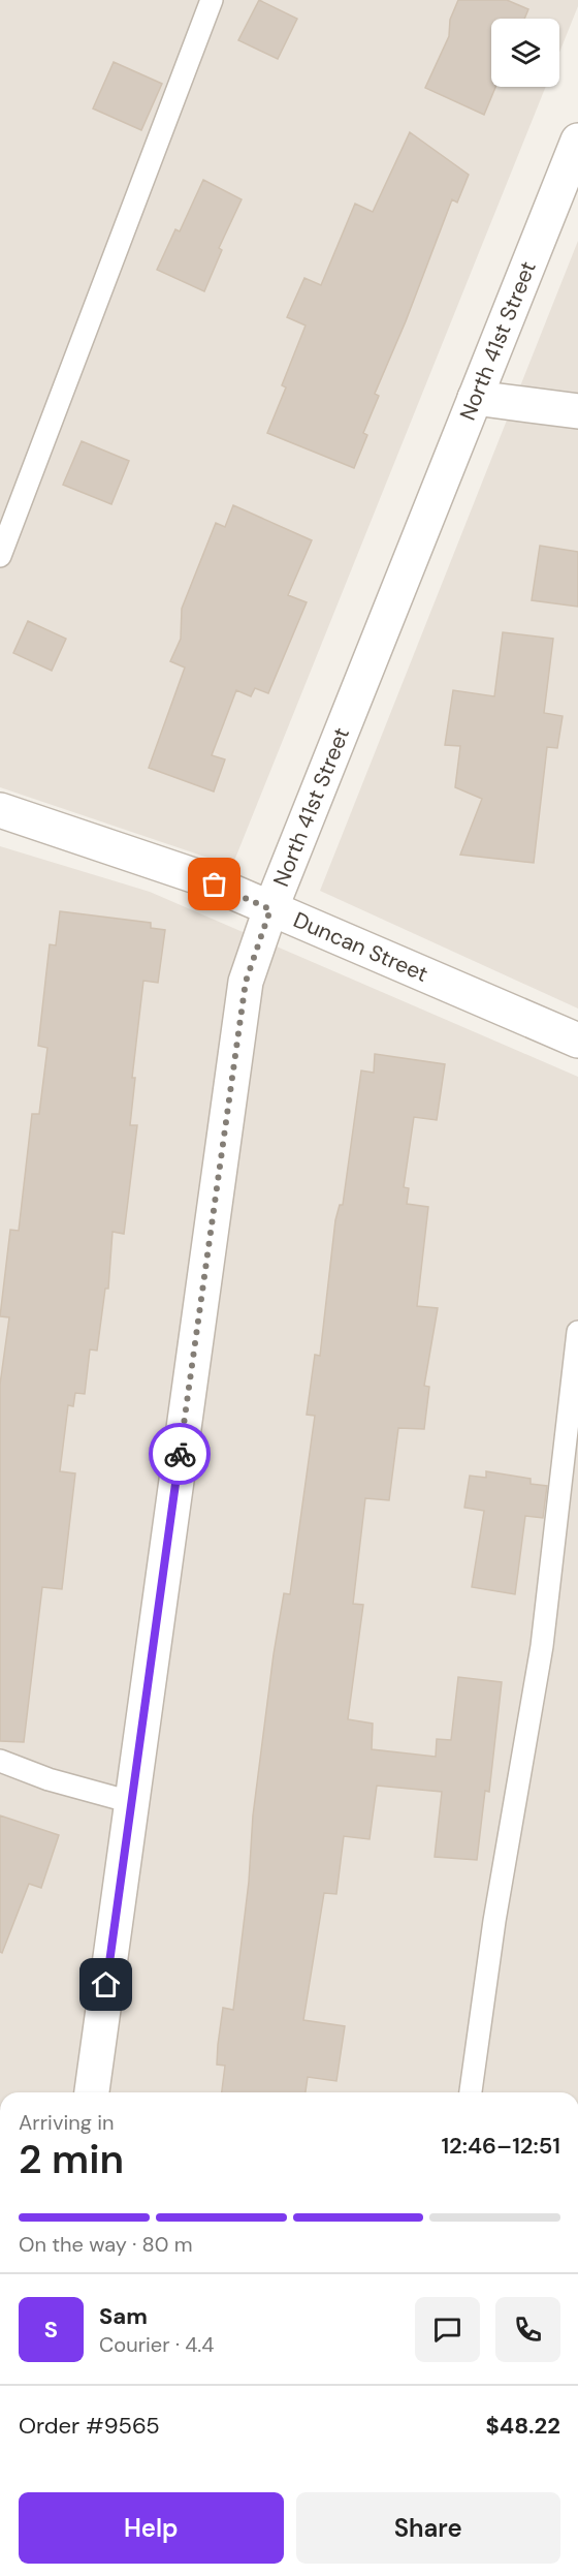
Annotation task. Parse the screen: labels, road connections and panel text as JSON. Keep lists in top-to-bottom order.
{
  "streets": {
    "street": ["North 41st Street", "Duncan Street"]
  },
  "crossings": [
    ["North 41st Street", "Duncan Street"]
  ],
  "page": {
    "heading": ["2 min", "Arriving in", "12:46–12:51"],
    "panel": [
      "Sam",
      "Courier · 4.4",
      "Order #9565",
      "$48.22"
    ],
    "bar": "On the way · 80 m",
    "round": "S",
    "buttons": ["Help", "Share"]
  }
}
